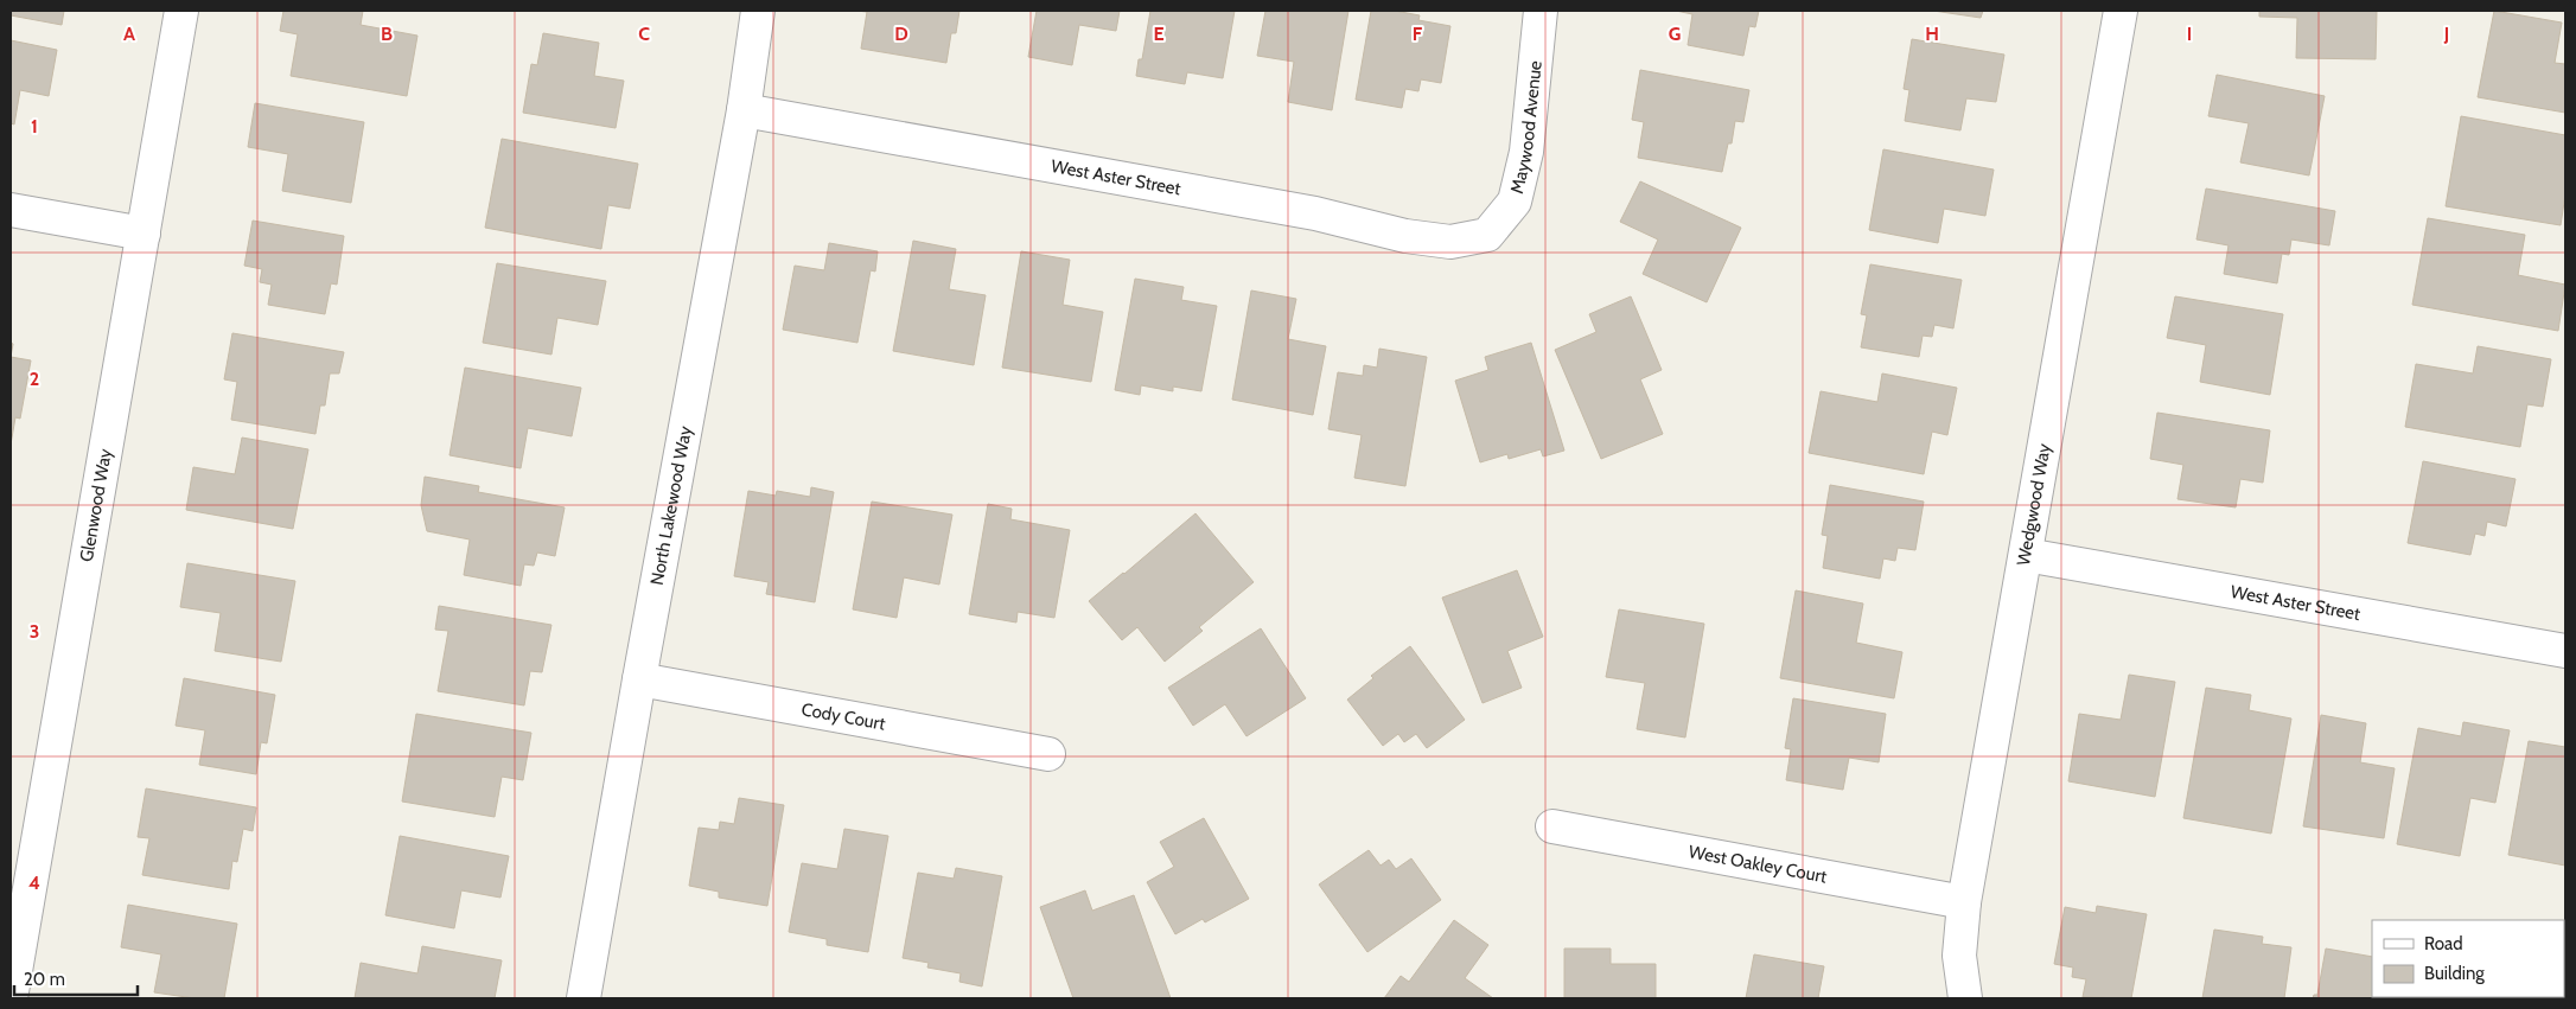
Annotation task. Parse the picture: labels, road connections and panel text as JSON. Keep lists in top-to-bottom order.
{
  "streets": {
    "street": [
      "Maywood Avenue",
      "West Aster Street",
      "Wedgwood Way",
      "Glenwood Way",
      "North Lakewood Way",
      "Cody Court",
      "West Oakley Court"
    ]
  },
  "crossings": [
    ["Maywood Avenue", "West Aster Street"],
    ["West Aster Street", "Wedgwood Way"],
    ["West Aster Street", "North Lakewood Way"],
    ["Wedgwood Way", "West Oakley Court"],
    ["North Lakewood Way", "Cody Court"]
  ],
  "legend": ["Road", "Building"],
  "scale_bar": "20 m",
  "grid": {
    "columns": [
      "A",
      "B",
      "C",
      "D",
      "E",
      "F",
      "G",
      "H",
      "I",
      "J"
    ],
    "rows": [
      "1",
      "2",
      "3",
      "4"
    ]
  }
}
